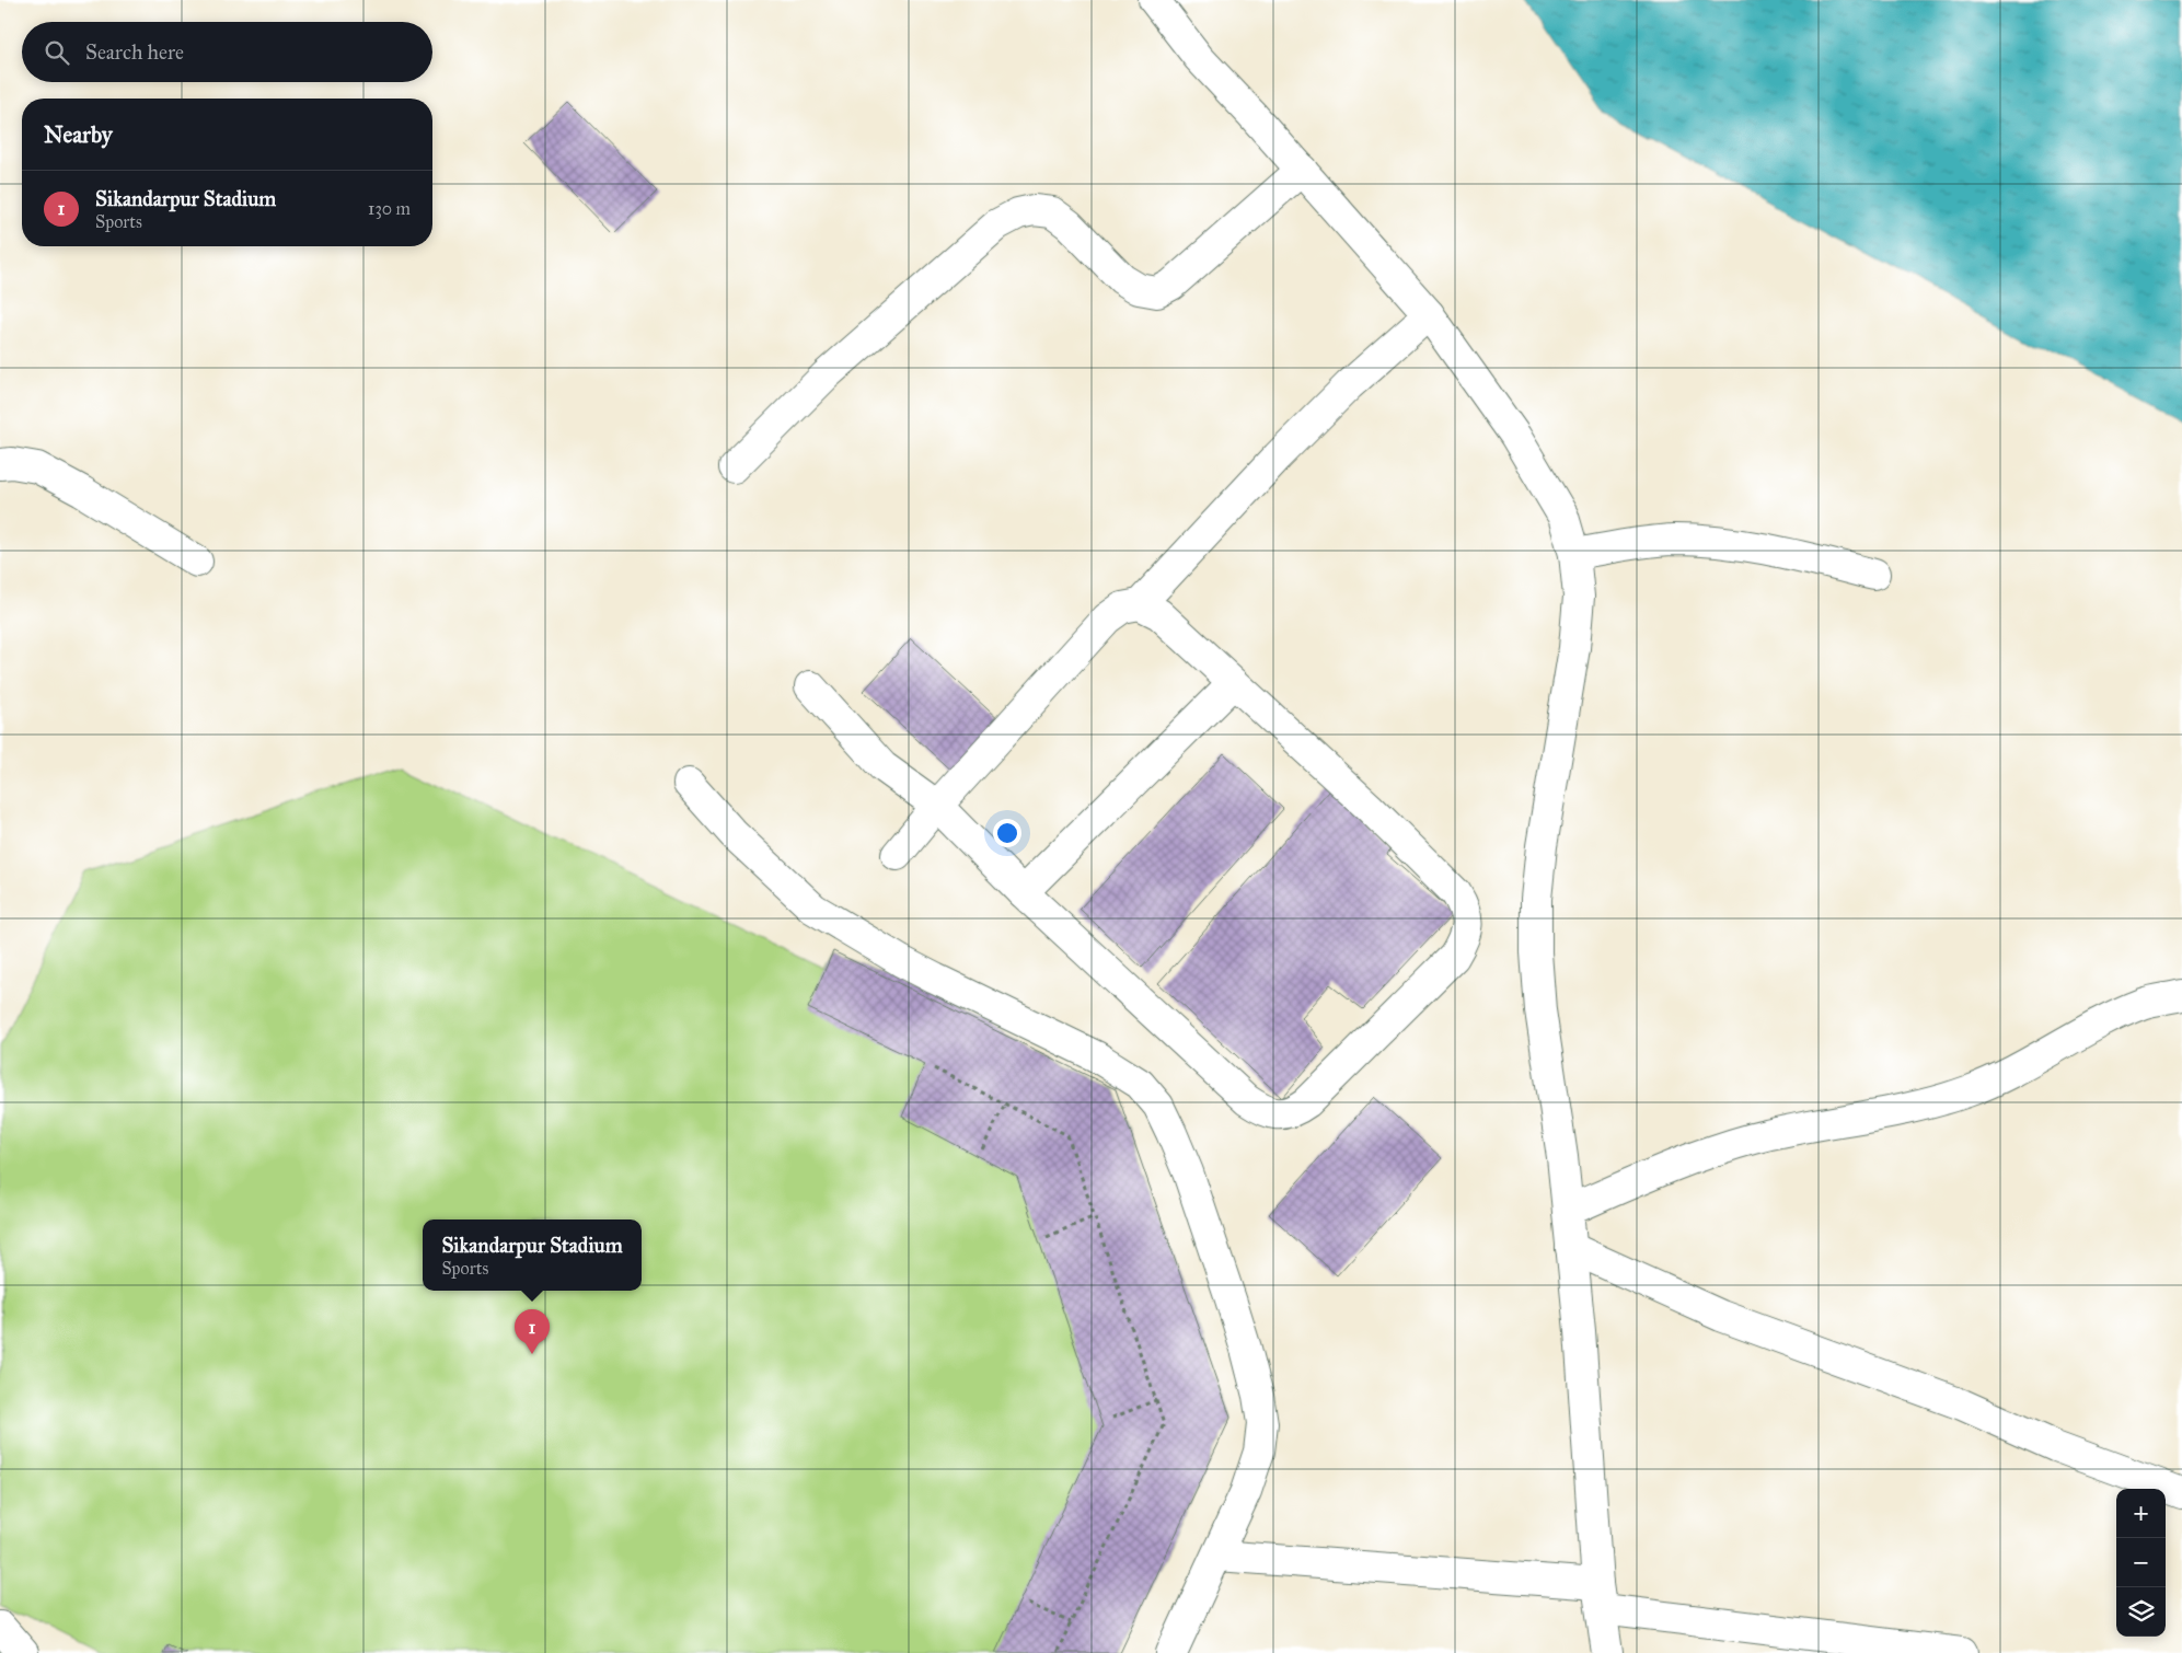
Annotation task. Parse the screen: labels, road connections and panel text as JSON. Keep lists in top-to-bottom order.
{
  "page": {
    "search": "Search here",
    "heading": "Nearby",
    "list": [
      {
        "mark": "1",
        "name": "Sikandarpur Stadium",
        "note": "Sports",
        "value": "130 m"
      }
    ],
    "popup": ["Sikandarpur Stadium", "Sports"],
    "pins": "1",
    "map_buttons": ["+", "−"]
  }
}
